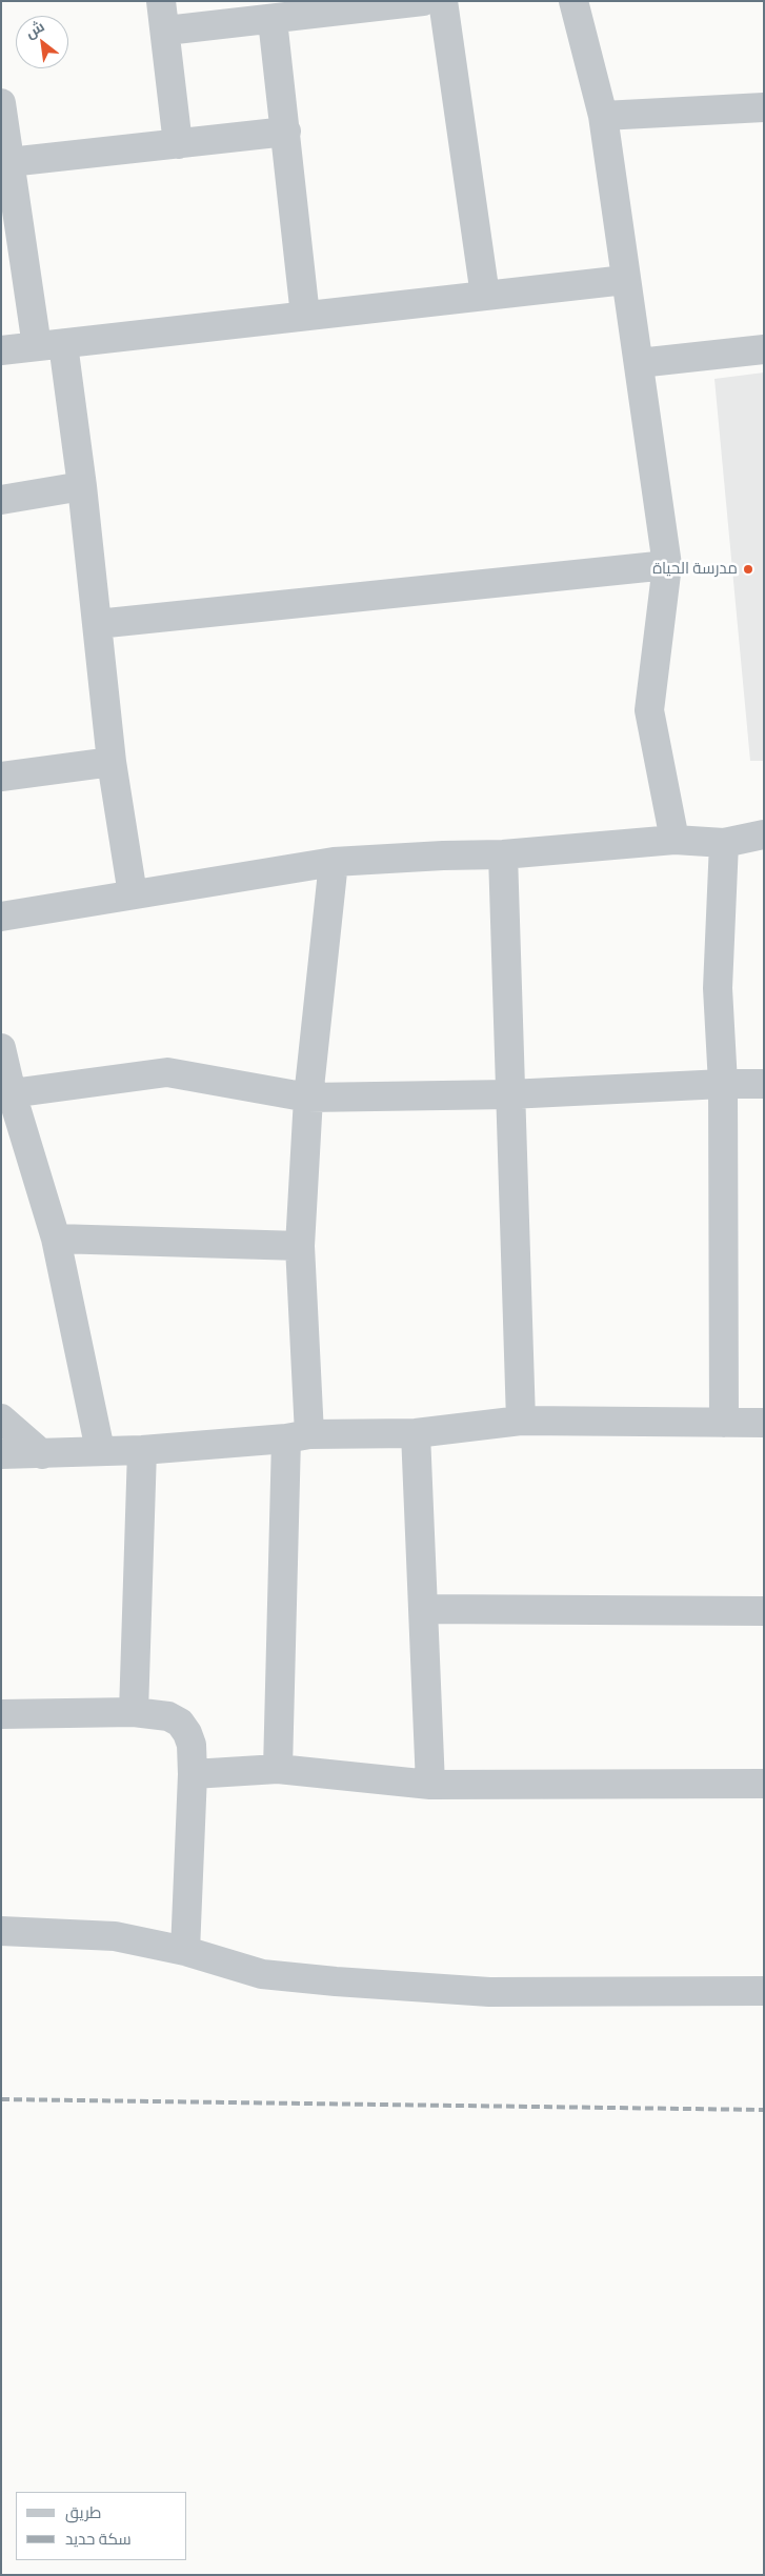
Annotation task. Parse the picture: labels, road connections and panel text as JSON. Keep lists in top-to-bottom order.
{
  "places": ["مدرسة الحياة"],
  "legend": ["طريق", "سكة حديد"],
  "north": "top left"
}
